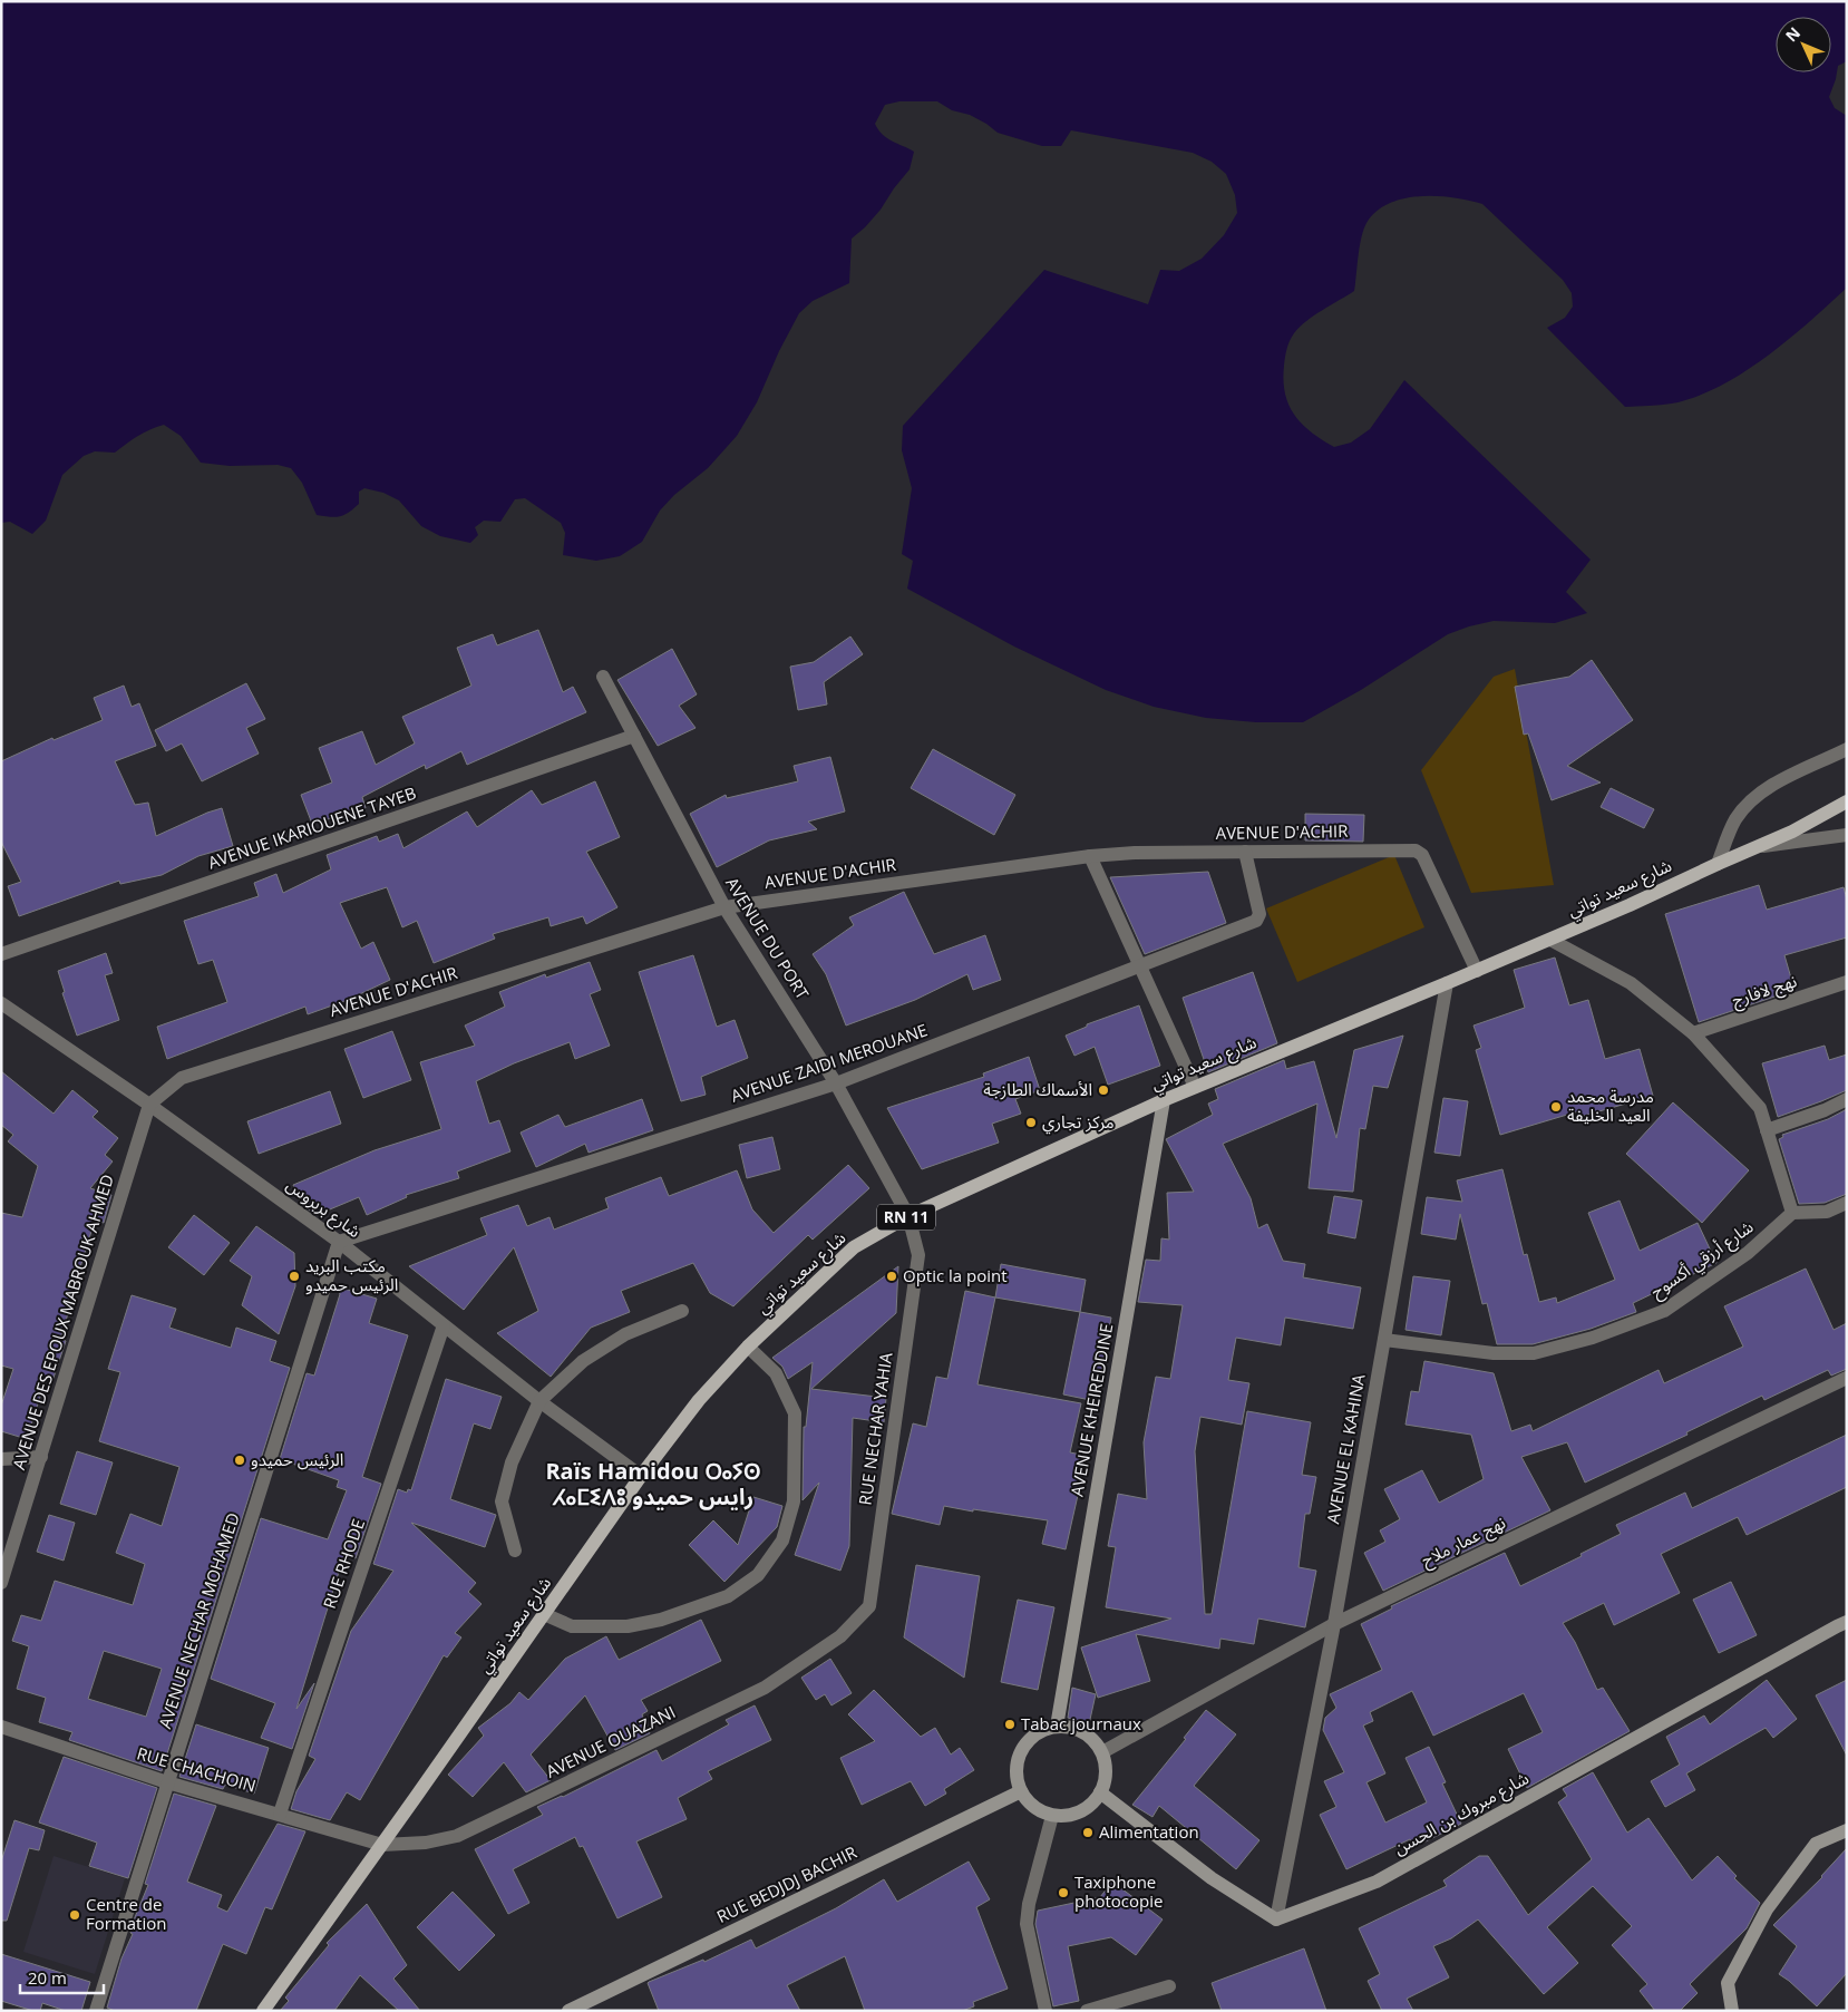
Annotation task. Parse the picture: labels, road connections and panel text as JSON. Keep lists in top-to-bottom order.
{
  "streets": {
    "main road": ["شارع سعيد تواتي", "RN 11"],
    "street": [
      "AVENUE IKARIOUENE TAYEB",
      "AVENUE D'ACHIR",
      "AVENUE DU PORT",
      "نهج لافارج",
      "AVENUE ZAIDI MEROUANE",
      "شارع بربروس",
      "شارع أرزقي أكسوح",
      "AVENUE DES EPOUX MABROUK AHMED",
      "AVENUE KHEIREDDINE",
      "RUE NECHAR YAHIA",
      "AVENUE EL KAHINA",
      "نهج عمار ملاح",
      "RUE RHODE",
      "AVENUE NECHAR MOHAMED",
      "AVENUE OUAZANI",
      "RUE CHACHOIN",
      "شارع مبروك بن الحسن",
      "RUE BEDJDJ BACHIR"
    ]
  },
  "crossings": [
    ["AVENUE IKARIOUENE TAYEB", "AVENUE DU PORT"],
    ["AVENUE D'ACHIR", "شارع سعيد تواتي"],
    ["AVENUE D'ACHIR", "AVENUE DU PORT"],
    ["AVENUE D'ACHIR", "AVENUE ZAIDI MEROUANE"],
    ["AVENUE D'ACHIR", "شارع بربروس"],
    ["AVENUE D'ACHIR", "AVENUE DES EPOUX MABROUK AHMED"],
    ["شارع سعيد تواتي", "AVENUE DU PORT"],
    ["شارع سعيد تواتي", "شارع بربروس"],
    ["شارع سعيد تواتي", "AVENUE KHEIREDDINE"],
    ["شارع سعيد تواتي", "RUE NECHAR YAHIA"],
    ["شارع سعيد تواتي", "AVENUE EL KAHINA"],
    ["شارع سعيد تواتي", "AVENUE OUAZANI"],
    ["شارع سعيد تواتي", "RUE CHACHOIN"],
    ["AVENUE DU PORT", "AVENUE ZAIDI MEROUANE"],
    ["AVENUE DU PORT", "RUE NECHAR YAHIA"],
    ["AVENUE ZAIDI MEROUANE", "شارع بربروس"],
    ["AVENUE ZAIDI MEROUANE", "AVENUE NECHAR MOHAMED"],
    ["شارع بربروس", "AVENUE DES EPOUX MABROUK AHMED"],
    ["شارع بربروس", "RUE RHODE"],
    ["شارع بربروس", "AVENUE NECHAR MOHAMED"],
    ["شارع أرزقي أكسوح", "AVENUE EL KAHINA"],
    ["AVENUE KHEIREDDINE", "نهج عمار ملاح"],
    ["AVENUE KHEIREDDINE", "RUE BEDJDJ BACHIR"],
    ["RUE NECHAR YAHIA", "AVENUE OUAZANI"],
    ["AVENUE EL KAHINA", "نهج عمار ملاح"],
    ["AVENUE EL KAHINA", "شارع مبروك بن الحسن"],
    ["نهج عمار ملاح", "RUE BEDJDJ BACHIR"],
    ["RUE RHODE", "RUE CHACHOIN"],
    ["AVENUE NECHAR MOHAMED", "RUE CHACHOIN"],
    ["AVENUE OUAZANI", "RUE CHACHOIN"]
  ],
  "districts": ["Raïs Hamidou ⵔⴰⵢⵙ ⵃⴰⵎⵉⴷⵓ رایس حمیدو"],
  "places": [
    "الأسماك الطازجة",
    "مدرسة محمد العيد الخليفة",
    "مركز تجاري",
    "مكتب البريد الرئيس حميدو",
    "Optic la point",
    "الرئيس حميدو",
    "Tabac journaux",
    "Alimentation",
    "Taxiphone photocopie",
    "Centre de Formation"
  ],
  "scale_bar": "20 m",
  "north": "top left"
}
